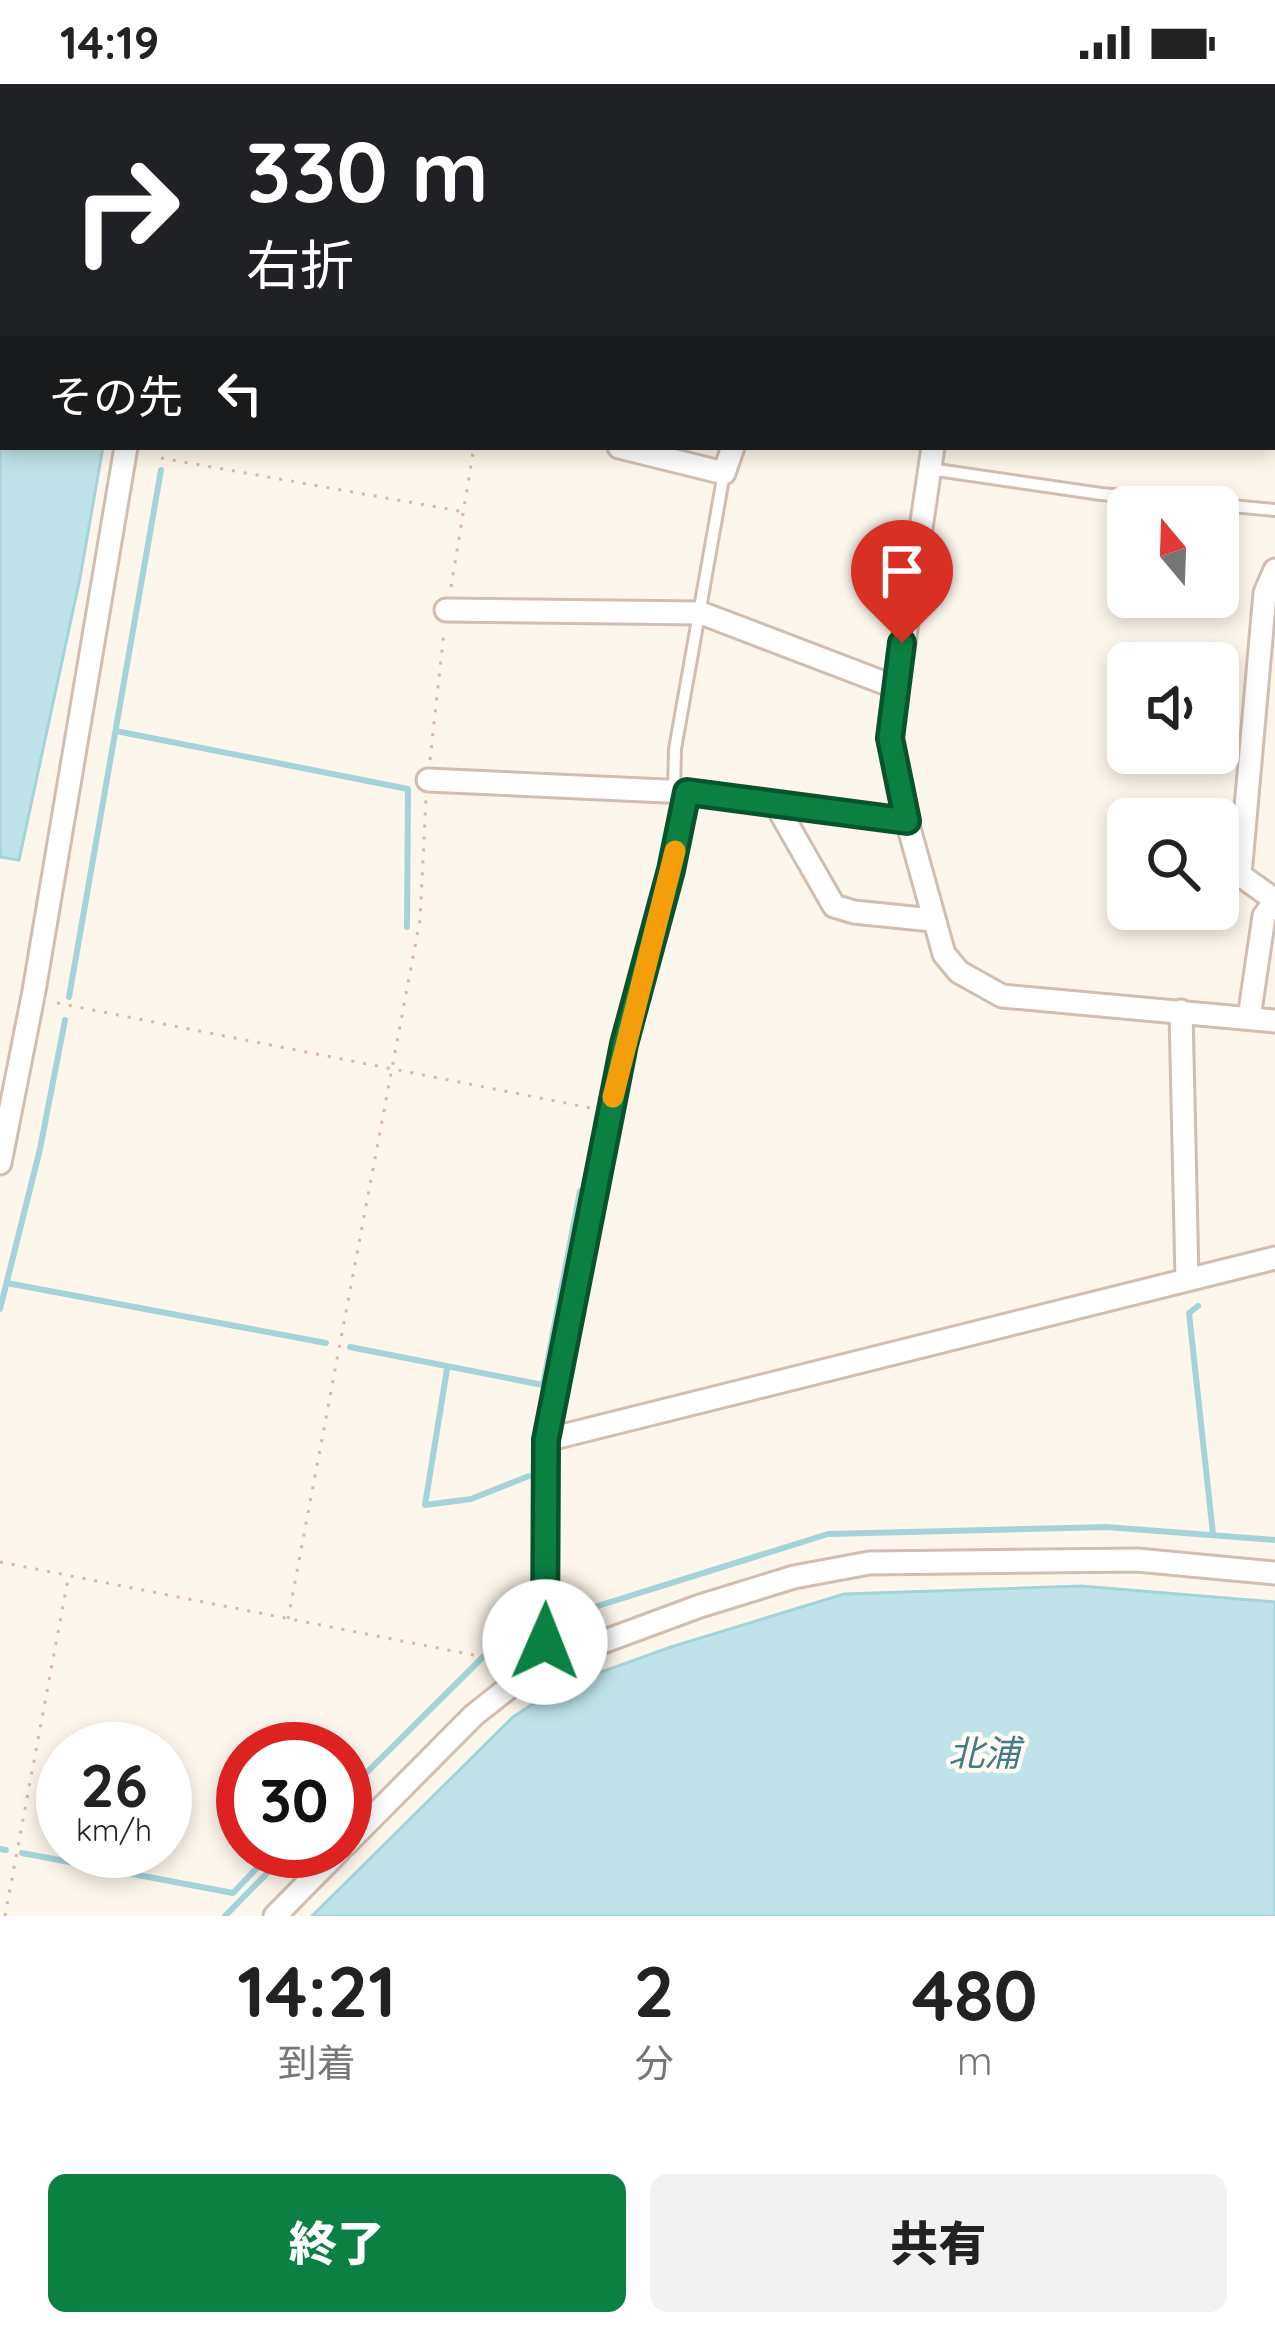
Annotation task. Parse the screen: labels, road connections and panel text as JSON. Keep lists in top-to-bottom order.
{
  "water": ["北浦"],
  "north": "top",
  "page": {
    "status": "14:19",
    "turn": ["330 m", "右折"],
    "then": "その先",
    "speed": "26 km/h",
    "limit": "30",
    "eta": [
      "14:21",
      "到着",
      "2",
      "分",
      "480",
      "m"
    ],
    "buttons": ["終了", "共有"]
  }
}
